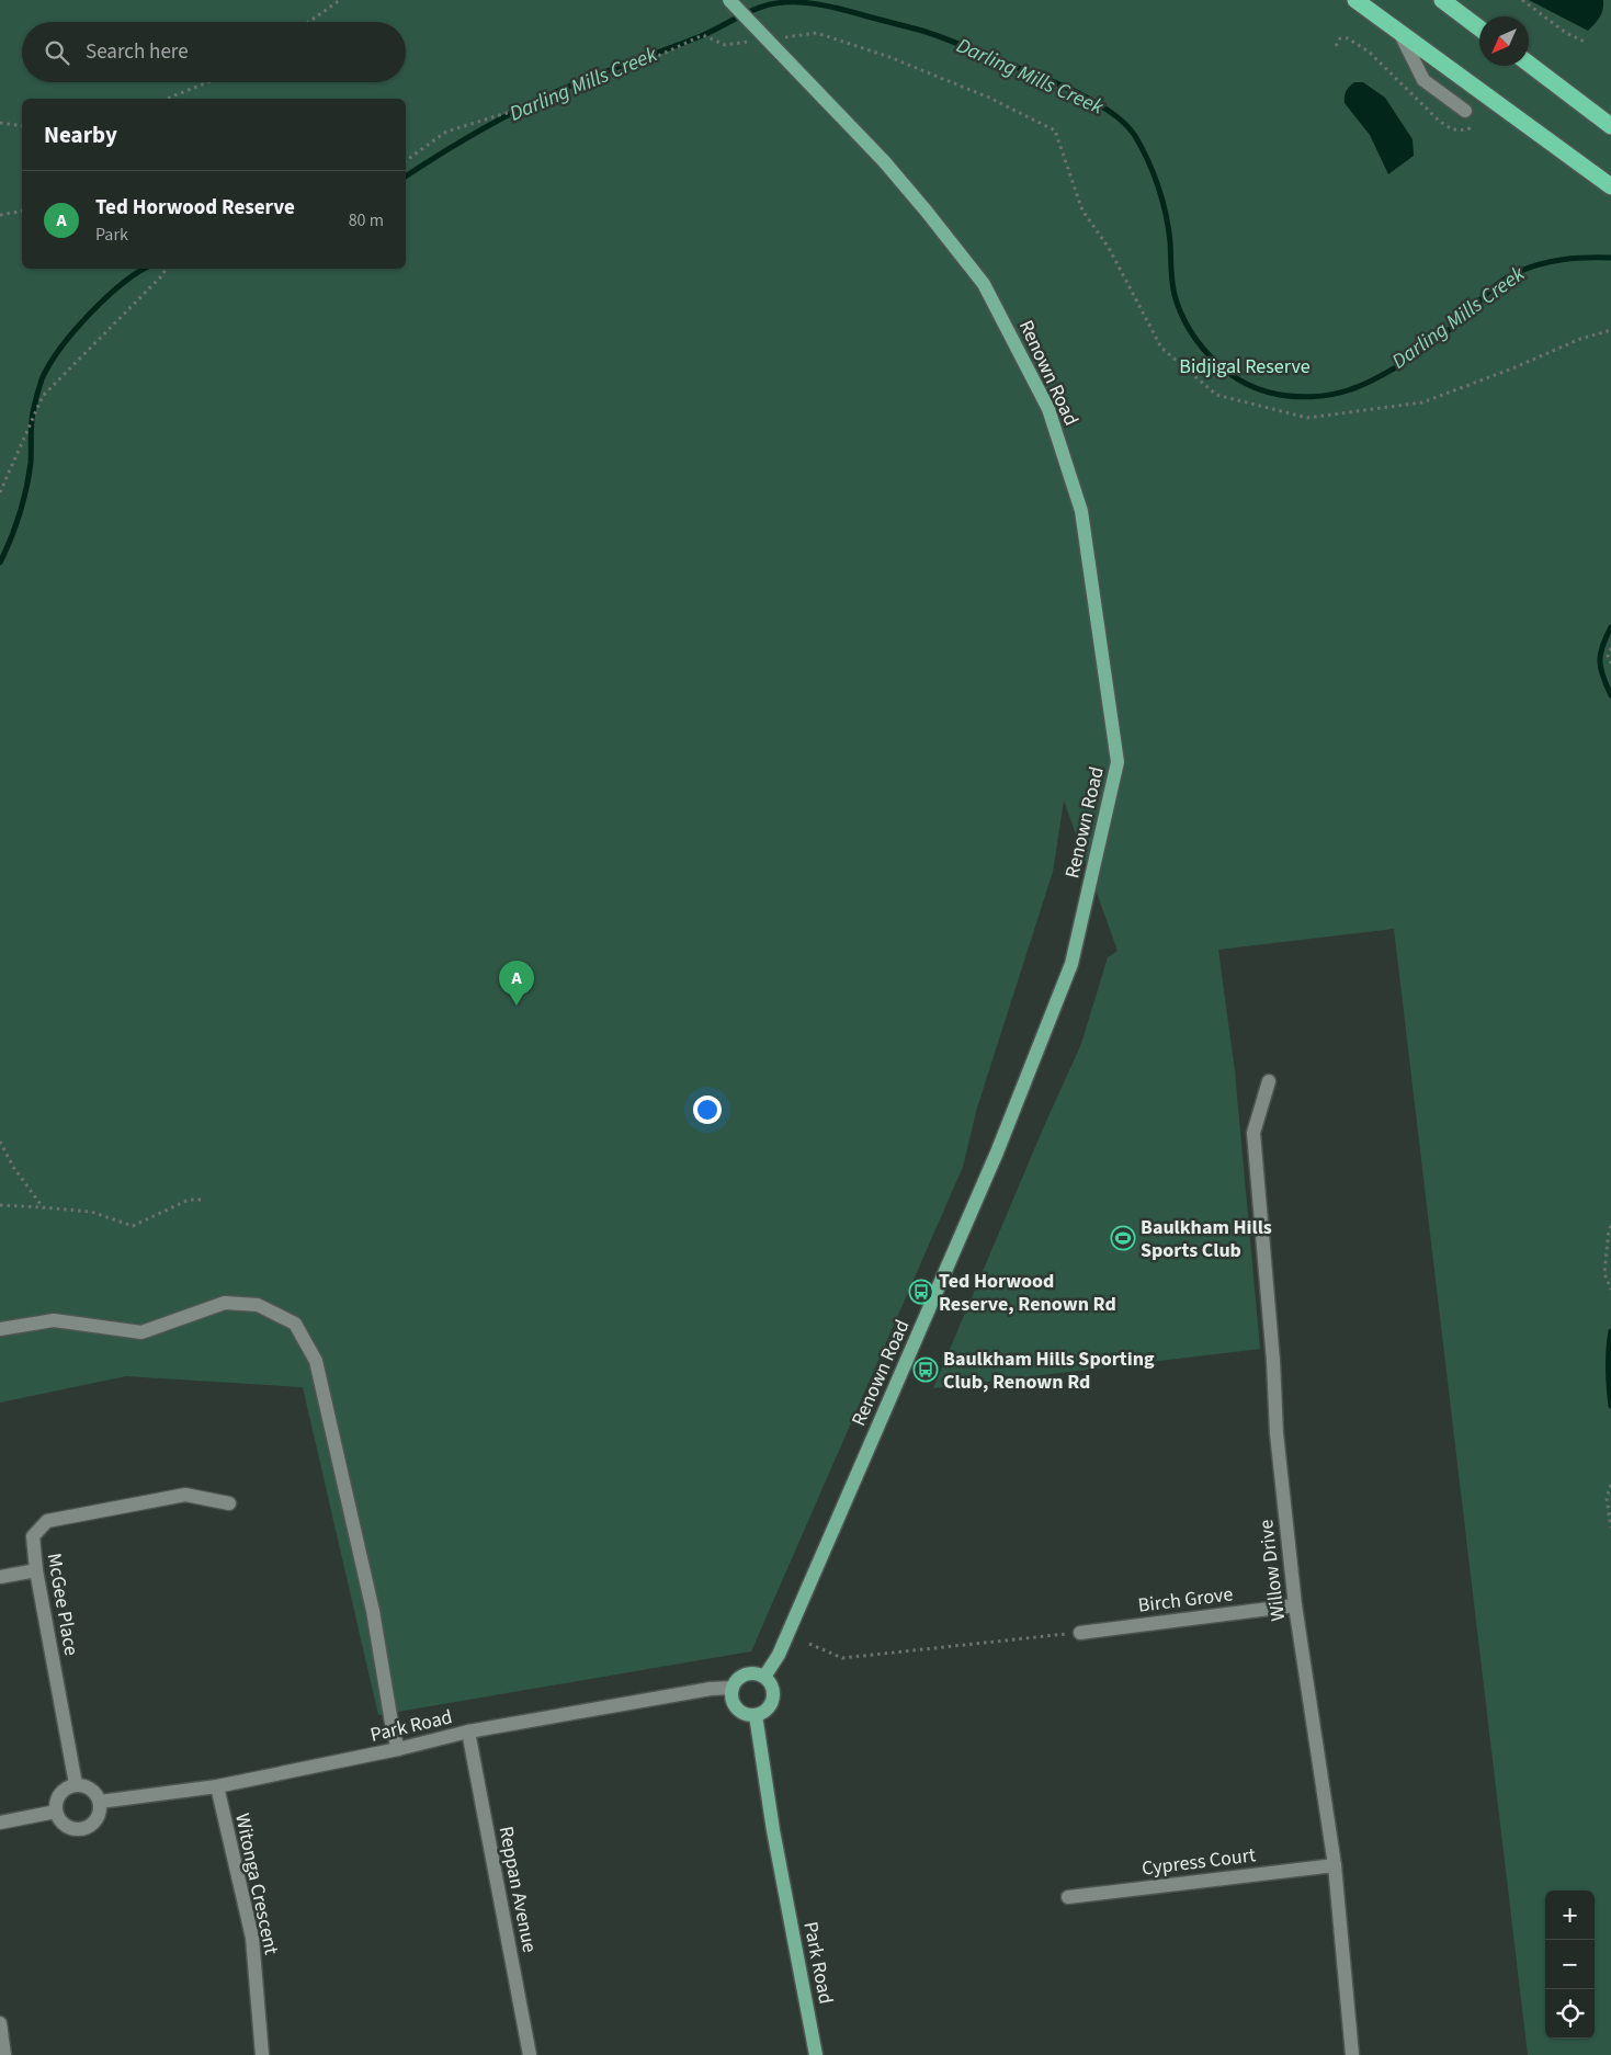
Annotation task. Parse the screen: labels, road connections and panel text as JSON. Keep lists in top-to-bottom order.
{
  "streets": {
    "main road": ["Renown Road", "Park Road"],
    "street": [
      "Willow Drive",
      "Birch Grove",
      "McGee Place",
      "Cypress Court",
      "Witonga Crescent",
      "Reppan Avenue"
    ]
  },
  "crossings": [
    ["Renown Road", "Park Road"],
    ["Willow Drive", "Birch Grove"],
    ["Willow Drive", "Cypress Court"],
    ["McGee Place", "Park Road"],
    ["Park Road", "Witonga Crescent"],
    ["Park Road", "Reppan Avenue"]
  ],
  "water": ["Darling Mills Creek"],
  "parks": ["Bidjigal Reserve"],
  "places": {
    "sports": ["Baulkham Hills Sports Club"],
    "bus stop": ["Ted Horwood Reserve, Renown Rd", "Baulkham Hills Sporting Club, Renown Rd"]
  },
  "north": "bottom left",
  "page": {
    "search": "Search here",
    "heading": "Nearby",
    "list": [
      {
        "mark": "A",
        "name": "Ted Horwood Reserve",
        "note": "Park",
        "value": "80 m"
      }
    ],
    "pins": "A",
    "map_buttons": ["+", "−"]
  }
}
